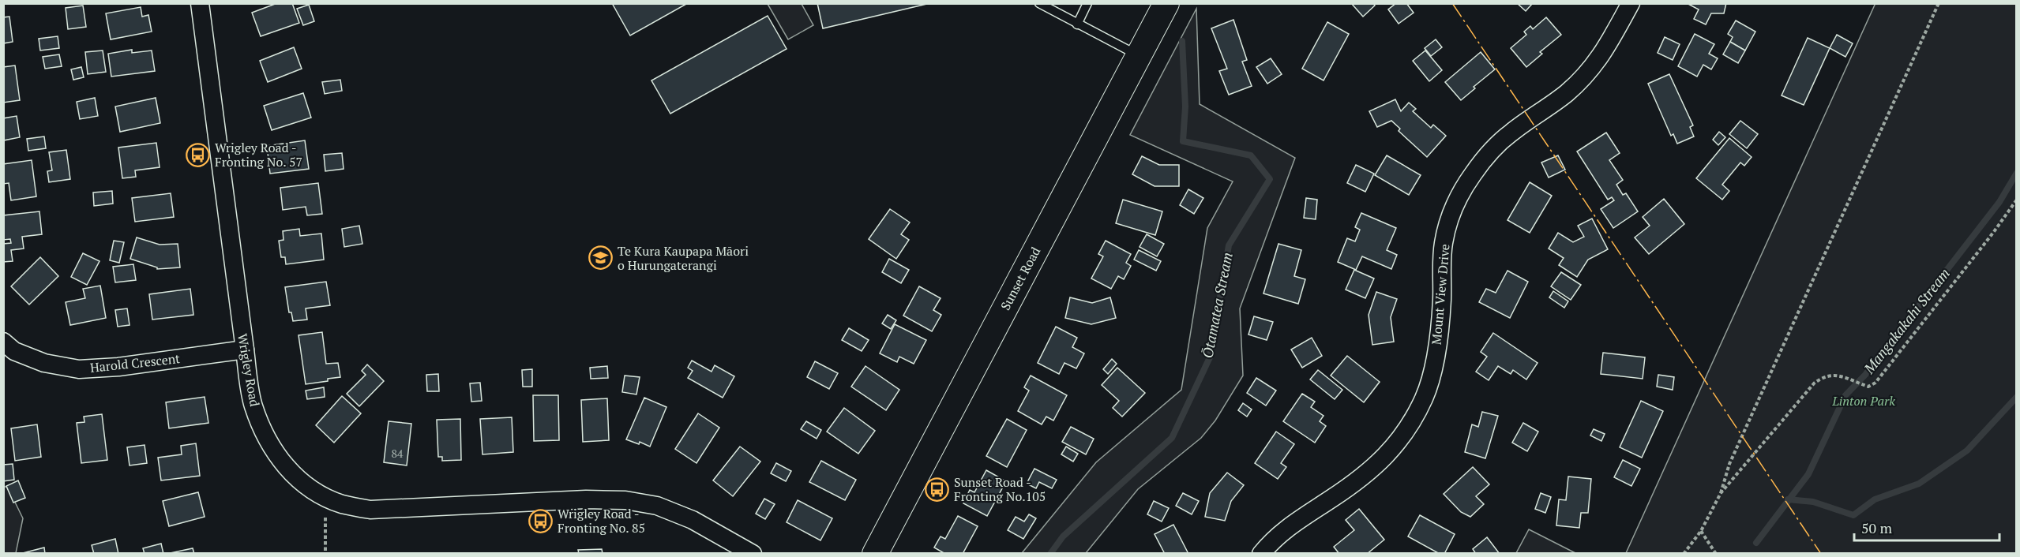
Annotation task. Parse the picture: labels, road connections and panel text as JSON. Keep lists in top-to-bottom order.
{
  "streets": {
    "main road": ["Sunset Road"],
    "street": ["Mount View Drive", "Harold Crescent", "Wrigley Road"]
  },
  "crossings": [
    ["Harold Crescent", "Wrigley Road"]
  ],
  "water": ["Ōtamatea Stream", "Mangakakahi Stream"],
  "parks": ["Linton Park"],
  "places": {
    "bus stop": ["Wrigley Road - Fronting No. 57", "Sunset Road - Fronting No.105", "Wrigley Road - Fronting No. 85"],
    "school or university": ["Te Kura Kaupapa Māori o Hurungaterangi"]
  },
  "house_numbers": ["84"],
  "scale_bar": "50 m"
}
